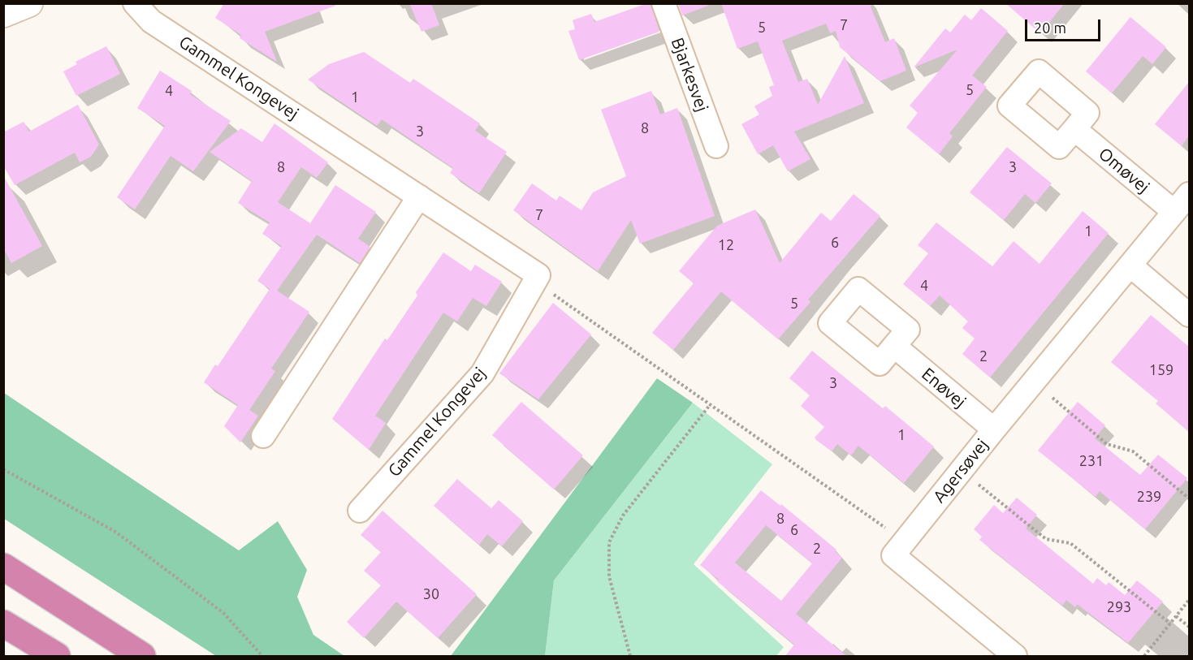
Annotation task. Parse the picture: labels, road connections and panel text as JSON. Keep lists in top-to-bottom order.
{
  "streets": {
    "street": [
      "Bjarkesvej",
      "Gammel Kongevej",
      "Omøvej",
      "Enøvej",
      "Agersøvej"
    ]
  },
  "crossings": [
    ["Omøvej", "Agersøvej"],
    ["Enøvej", "Agersøvej"]
  ],
  "house_numbers": [
    "7",
    "5",
    "5",
    "4",
    "1",
    "8",
    "3",
    "8",
    "3",
    "7",
    "1",
    "6",
    "12",
    "4",
    "5",
    "2",
    "159",
    "3",
    "1",
    "231",
    "239",
    "8",
    "6",
    "2",
    "30",
    "293"
  ],
  "scale_bar": "20 m"
}
